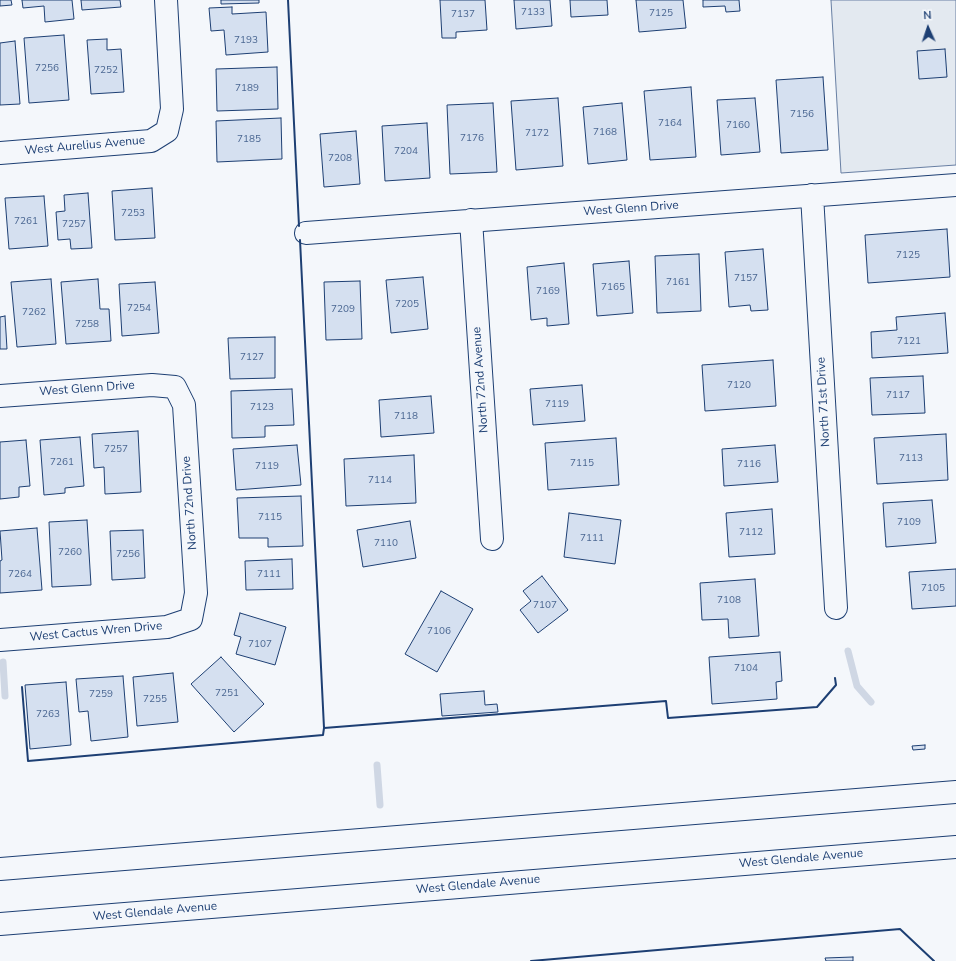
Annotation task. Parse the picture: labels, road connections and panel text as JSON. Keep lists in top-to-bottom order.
{
  "streets": {
    "street": [
      "West Aurelius Avenue",
      "West Glenn Drive",
      "North 72nd Avenue",
      "North 71st Drive",
      "North 72nd Drive",
      "West Cactus Wren Drive",
      "West Glendale Avenue"
    ]
  },
  "crossings": [
    ["West Glenn Drive", "North 72nd Avenue"],
    ["West Glenn Drive", "North 71st Drive"],
    ["West Glenn Drive", "North 72nd Drive"],
    ["North 72nd Drive", "West Cactus Wren Drive"]
  ],
  "house_numbers": [
    "7133",
    "7125",
    "7137",
    "7193",
    "7256",
    "7252",
    "7189",
    "7156",
    "7164",
    "7160",
    "7168",
    "7172",
    "7176",
    "7185",
    "7204",
    "7208",
    "7253",
    "7261",
    "7257",
    "7125",
    "7157",
    "7161",
    "7165",
    "7169",
    "7205",
    "7254",
    "7209",
    "7262",
    "7258",
    "7121",
    "7127",
    "7120",
    "7117",
    "7119",
    "7123",
    "7118",
    "7257",
    "7113",
    "7261",
    "7115",
    "7116",
    "7119",
    "7114",
    "7115",
    "7109",
    "7112",
    "7111",
    "7110",
    "7260",
    "7256",
    "7264",
    "7111",
    "7105",
    "7108",
    "7107",
    "7106",
    "7107",
    "7104",
    "7251",
    "7259",
    "7255",
    "7263"
  ],
  "north": "top"
}
